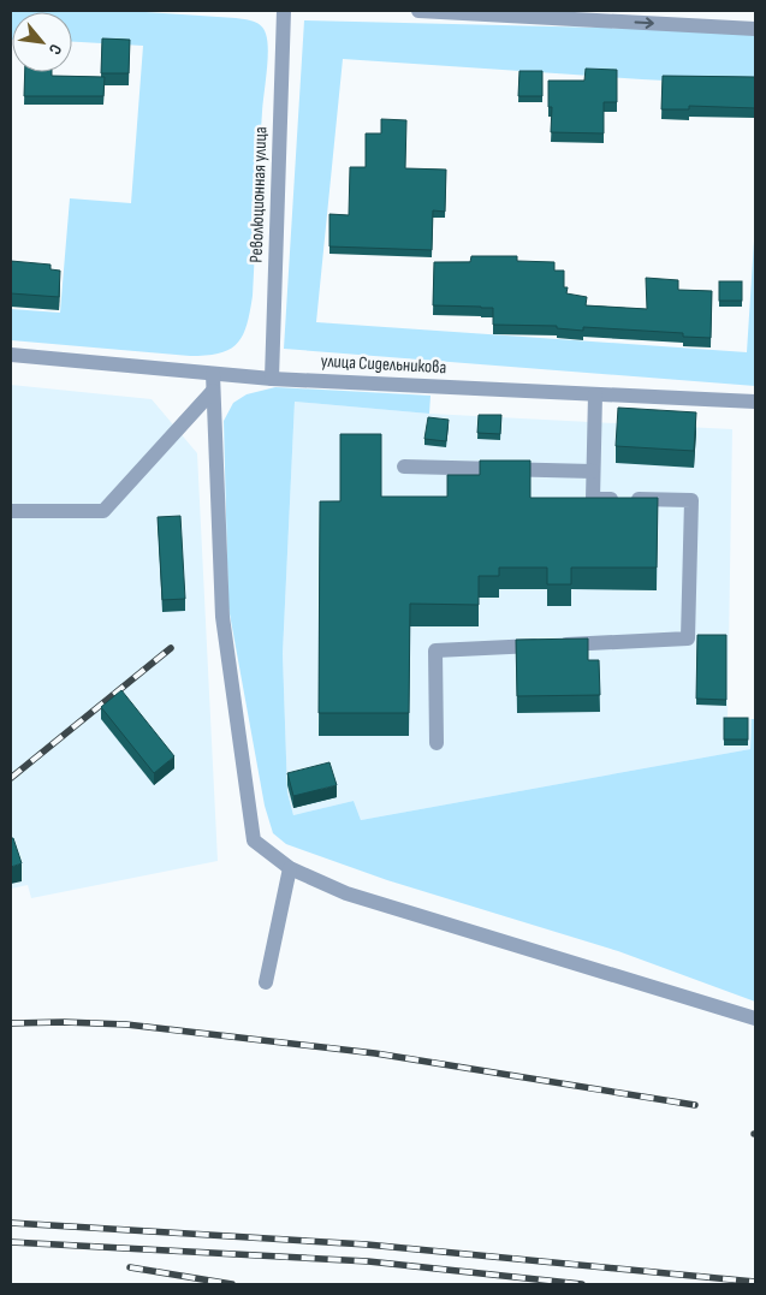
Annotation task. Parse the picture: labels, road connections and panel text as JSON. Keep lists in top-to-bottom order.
{
  "streets": {
    "street": ["Революционная улица", "улица Сидельникова"]
  },
  "crossings": [
    ["Революционная улица", "улица Сидельникова"]
  ],
  "north": "bottom right"
}
